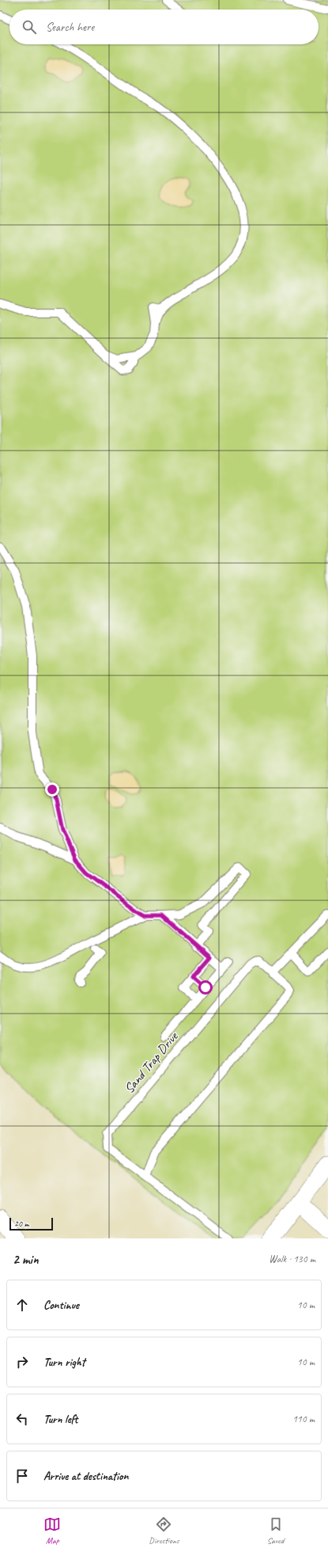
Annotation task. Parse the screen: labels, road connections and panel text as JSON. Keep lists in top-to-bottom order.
{
  "streets": {
    "lane": ["Sand Trap Drive"]
  },
  "scale_bar": "20 m",
  "page": {
    "search": "Search here",
    "scale": "20 m",
    "heading": ["2 min", "Walk · 130 m"],
    "list": [
      ["Continue", "10 m"],
      ["Turn right", "10 m"],
      ["Turn left", "110 m"],
      "Arrive at destination"
    ],
    "nav": ["Map", "Directions", "Saved"]
  }
}
